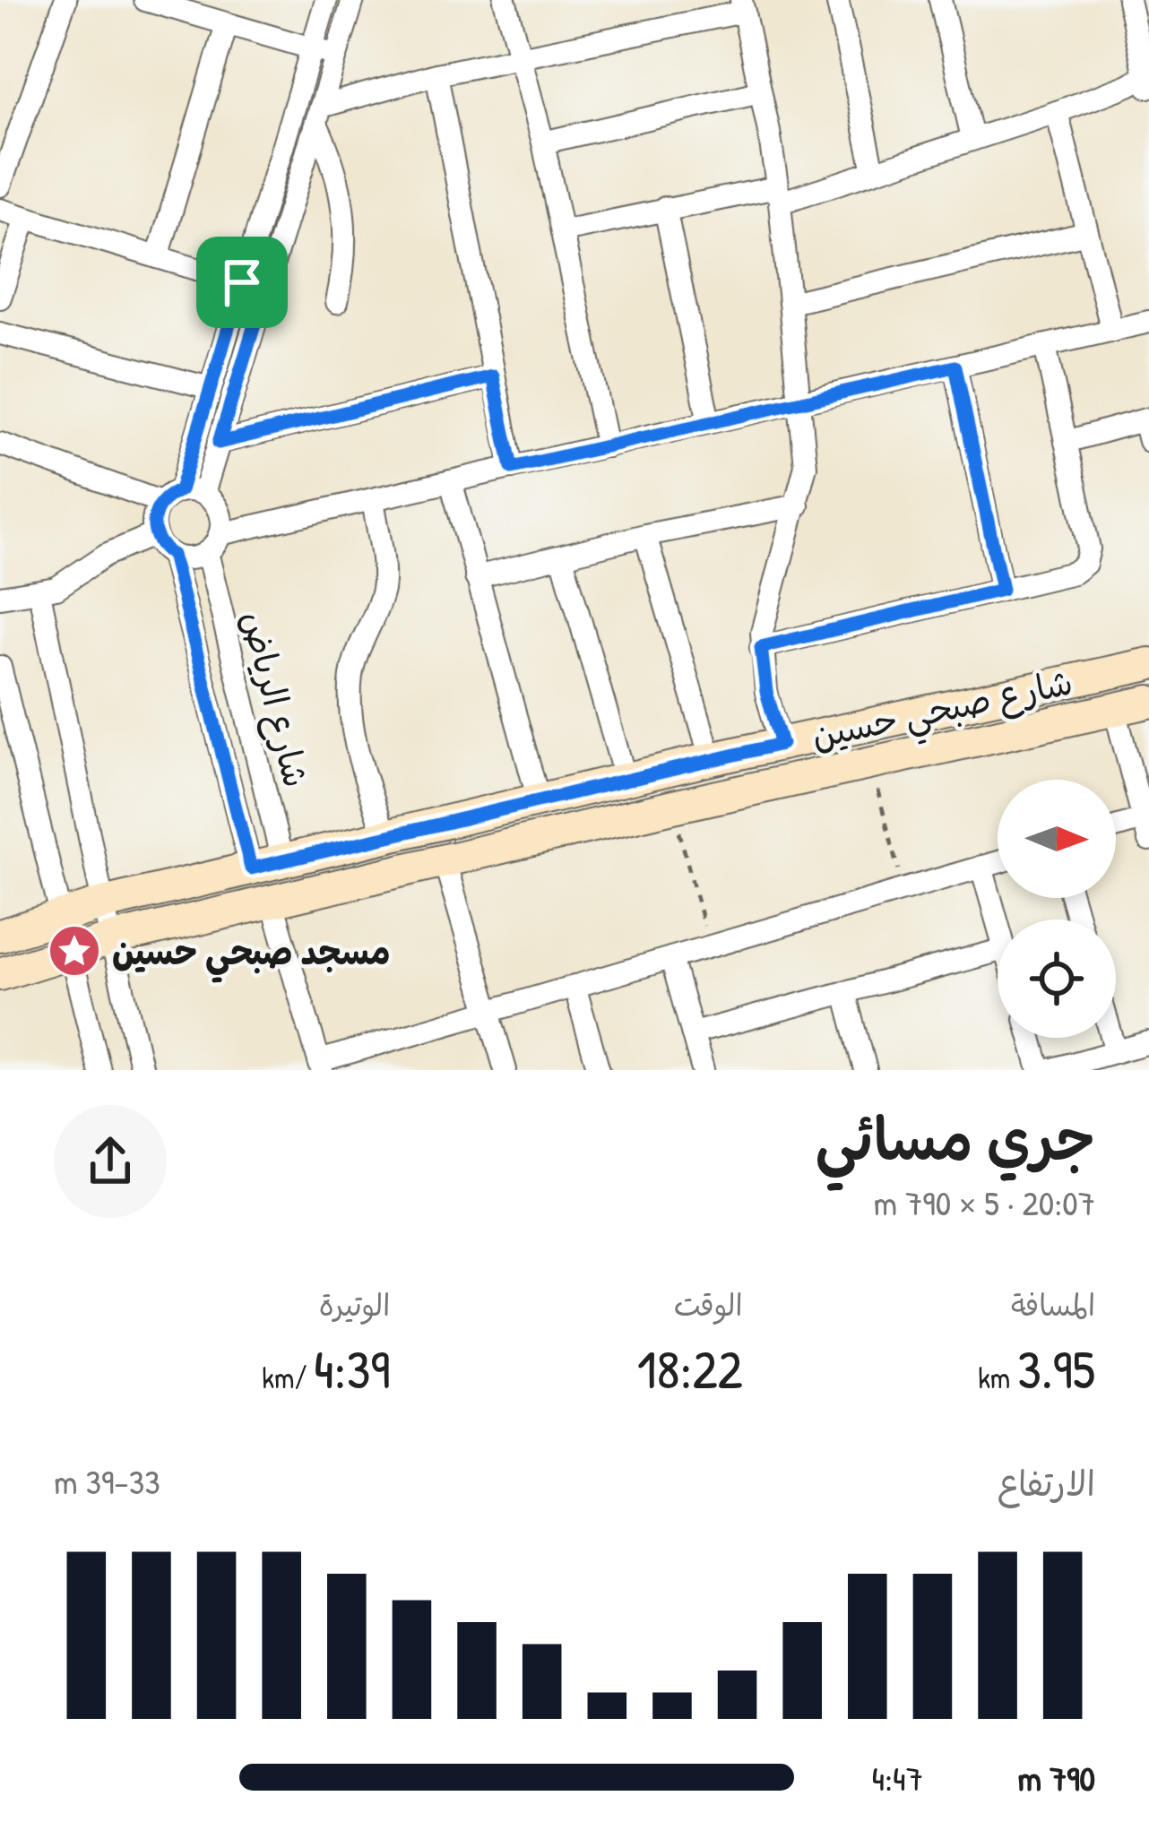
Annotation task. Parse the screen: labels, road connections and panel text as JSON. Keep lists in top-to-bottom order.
{
  "streets": {
    "street": ["شارع الرياض", "شارع صبحي حسين"]
  },
  "crossings": [
    ["شارع الرياض", "شارع صبحي حسين"]
  ],
  "places": {
    "place": ["مسجد صبحي حسين"]
  },
  "north": "right",
  "page": {
    "heading": ["جري مسائي", "20:07 · 5 × 790 m"],
    "stats": [
      ["المسافة", "3.95 km"],
      ["الوقت", "18:22"],
      ["الوتيرة", "4:39 /km"]
    ],
    "chart": ["الارتفاع", "33–39 m"],
    "list": [
      {
        "name": "790 m",
        "note": "4:47"
      }
    ]
  }
}
